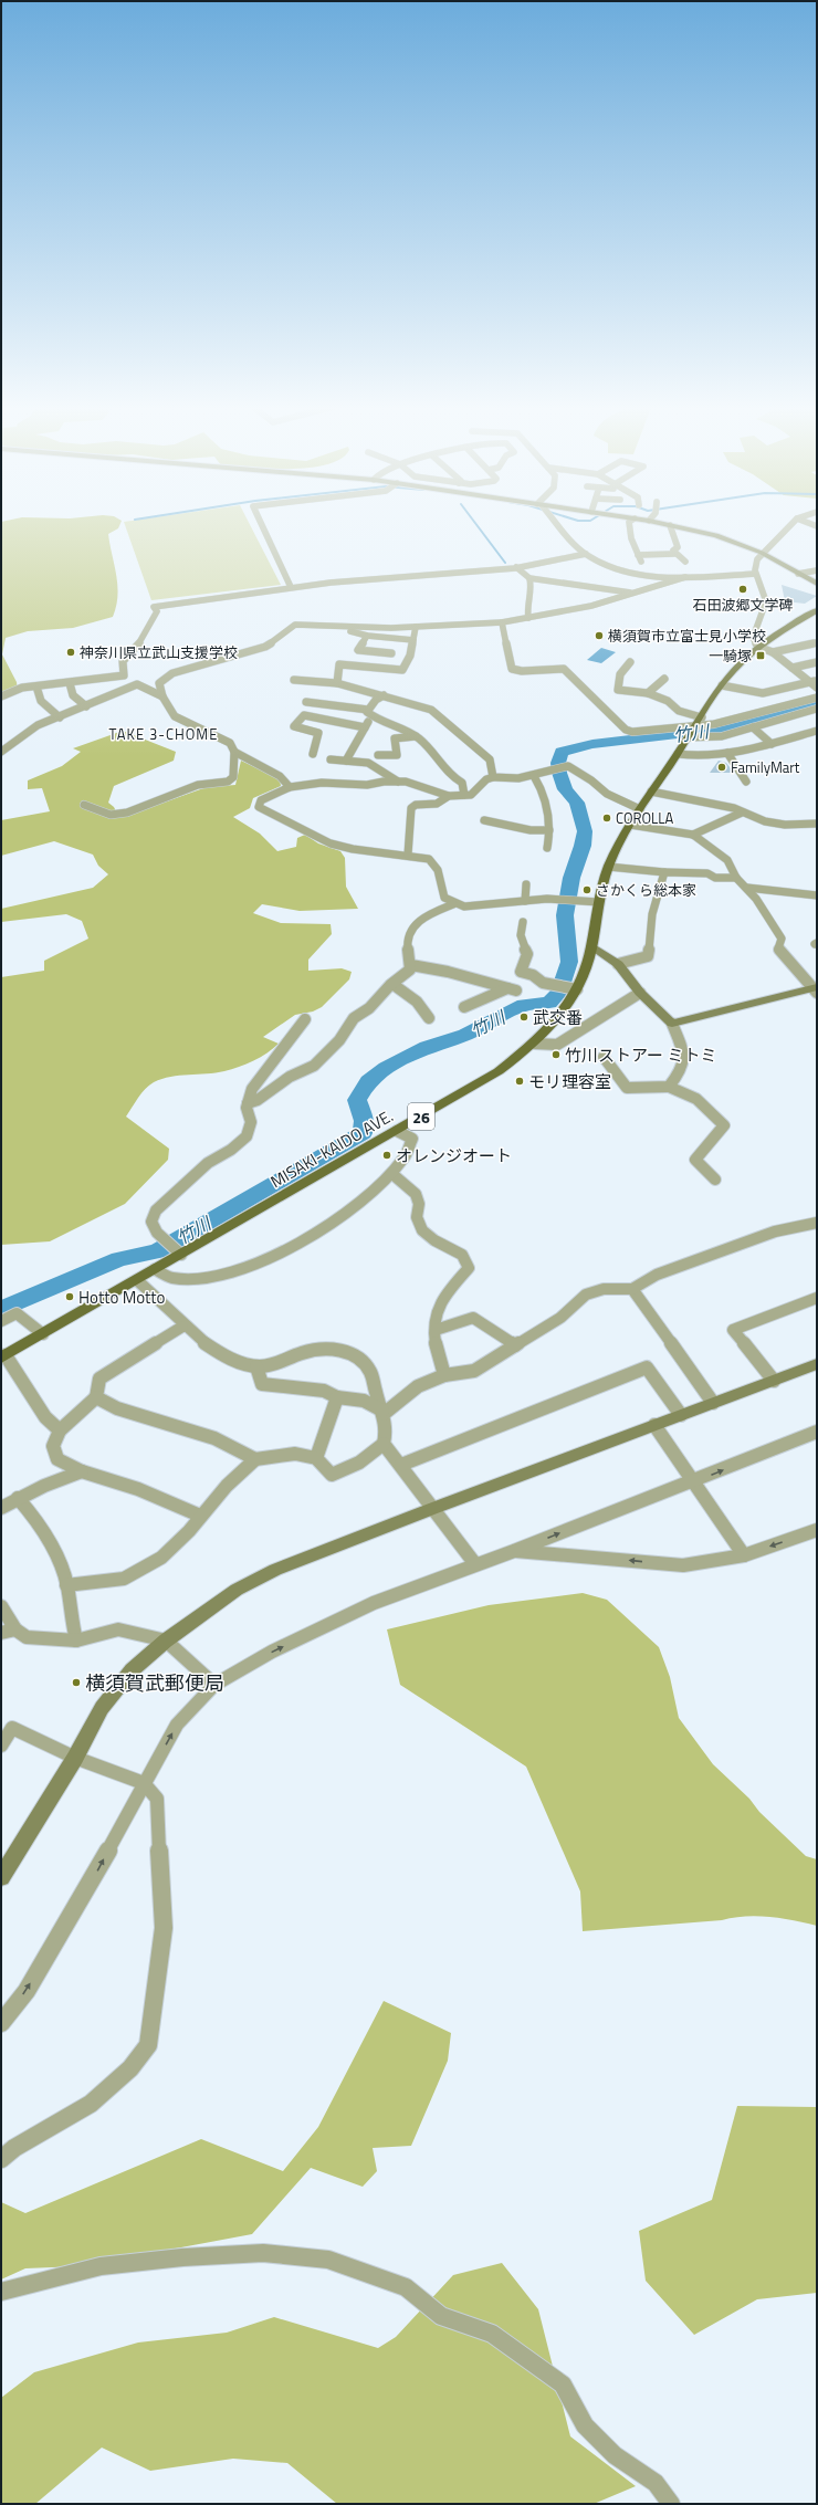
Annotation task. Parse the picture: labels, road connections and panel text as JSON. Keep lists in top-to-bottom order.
{
  "streets": {
    "main road": ["26", "MISAKI-KAIDO AVE."]
  },
  "districts": ["TAKE 3-CHOME"],
  "water": ["竹川"],
  "places": {
    "other": [
      "石田波郷文学碑",
      "横須賀市立富士見小学校",
      "神奈川県立武山支援学校",
      "FamilyMart",
      "COROLLA",
      "さかくら総本家",
      "武交番",
      "竹川ストアー ミトミ",
      "モリ理容室",
      "オレンジオート",
      "Hotto Motto",
      "横須賀武郵便局"
    ],
    "transit": ["一騎塚"]
  }
}
